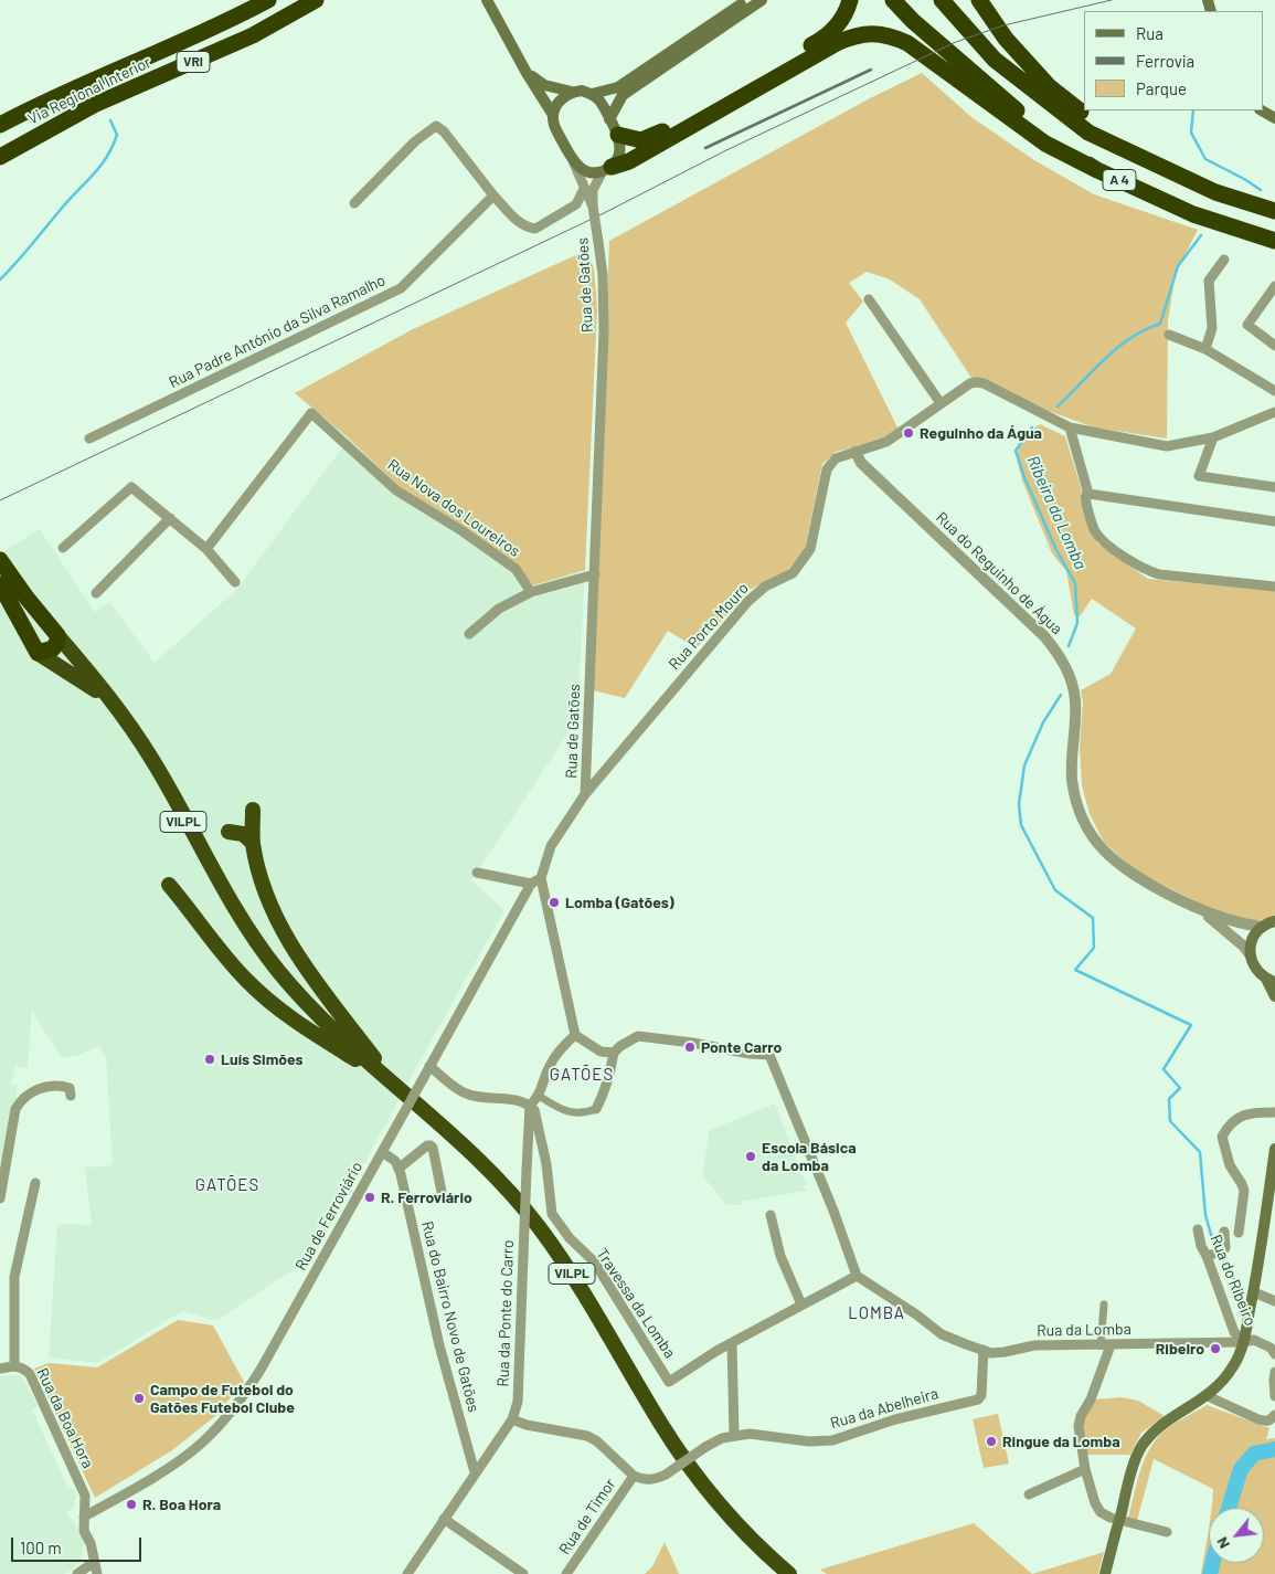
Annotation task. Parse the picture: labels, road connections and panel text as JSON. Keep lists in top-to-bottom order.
{
  "streets": {
    "highway": [
      "VRI",
      "Via Regional Interior",
      "A 4",
      "VILPL"
    ],
    "street": [
      "Rua de Gatões",
      "Rua Padre António da Silva Ramalho",
      "Rua Nova dos Loureiros",
      "Rua do Reguinho de Água",
      "Rua Porto Mouro",
      "Rua de Ferroviário",
      "Rua do Ribeiro",
      "Travessa da Lomba",
      "Rua da Ponte do Carro",
      "Rua do Bairro Novo de Gatões",
      "Rua da Lomba",
      "Rua da Abelheira",
      "Rua da Boa Hora",
      "Rua de Timor"
    ]
  },
  "crossings": [
    ["Rua de Gatões", "Rua Porto Mouro"],
    ["Rua do Reguinho de Água", "Rua Porto Mouro"],
    ["Rua de Ferroviário", "Rua da Boa Hora"],
    ["Rua do Ribeiro", "Rua da Lomba"],
    ["Travessa da Lomba", "Rua da Ponte do Carro"],
    ["Travessa da Lomba", "Rua da Lomba"],
    ["Rua da Ponte do Carro", "Rua do Bairro Novo de Gatões"],
    ["Rua da Lomba", "Rua da Abelheira"],
    ["Rua da Abelheira", "Rua de Timor"]
  ],
  "districts": ["GATÕES", "GATÕES", "LOMBA"],
  "water": ["Ribeira da Lomba"],
  "places": [
    "Reguinho da Água",
    "Lomba (Gatões)",
    "Ponte Carro",
    "Luís Simões",
    "Escola Básica da Lomba",
    "R. Ferroviário",
    "Ribeiro",
    "Campo de Futebol do Gatões Futebol Clube",
    "Ringue da Lomba",
    "R. Boa Hora"
  ],
  "legend": ["Rua", "Ferrovia", "Parque"],
  "scale_bar": "100 m",
  "north": "bottom left"
}
